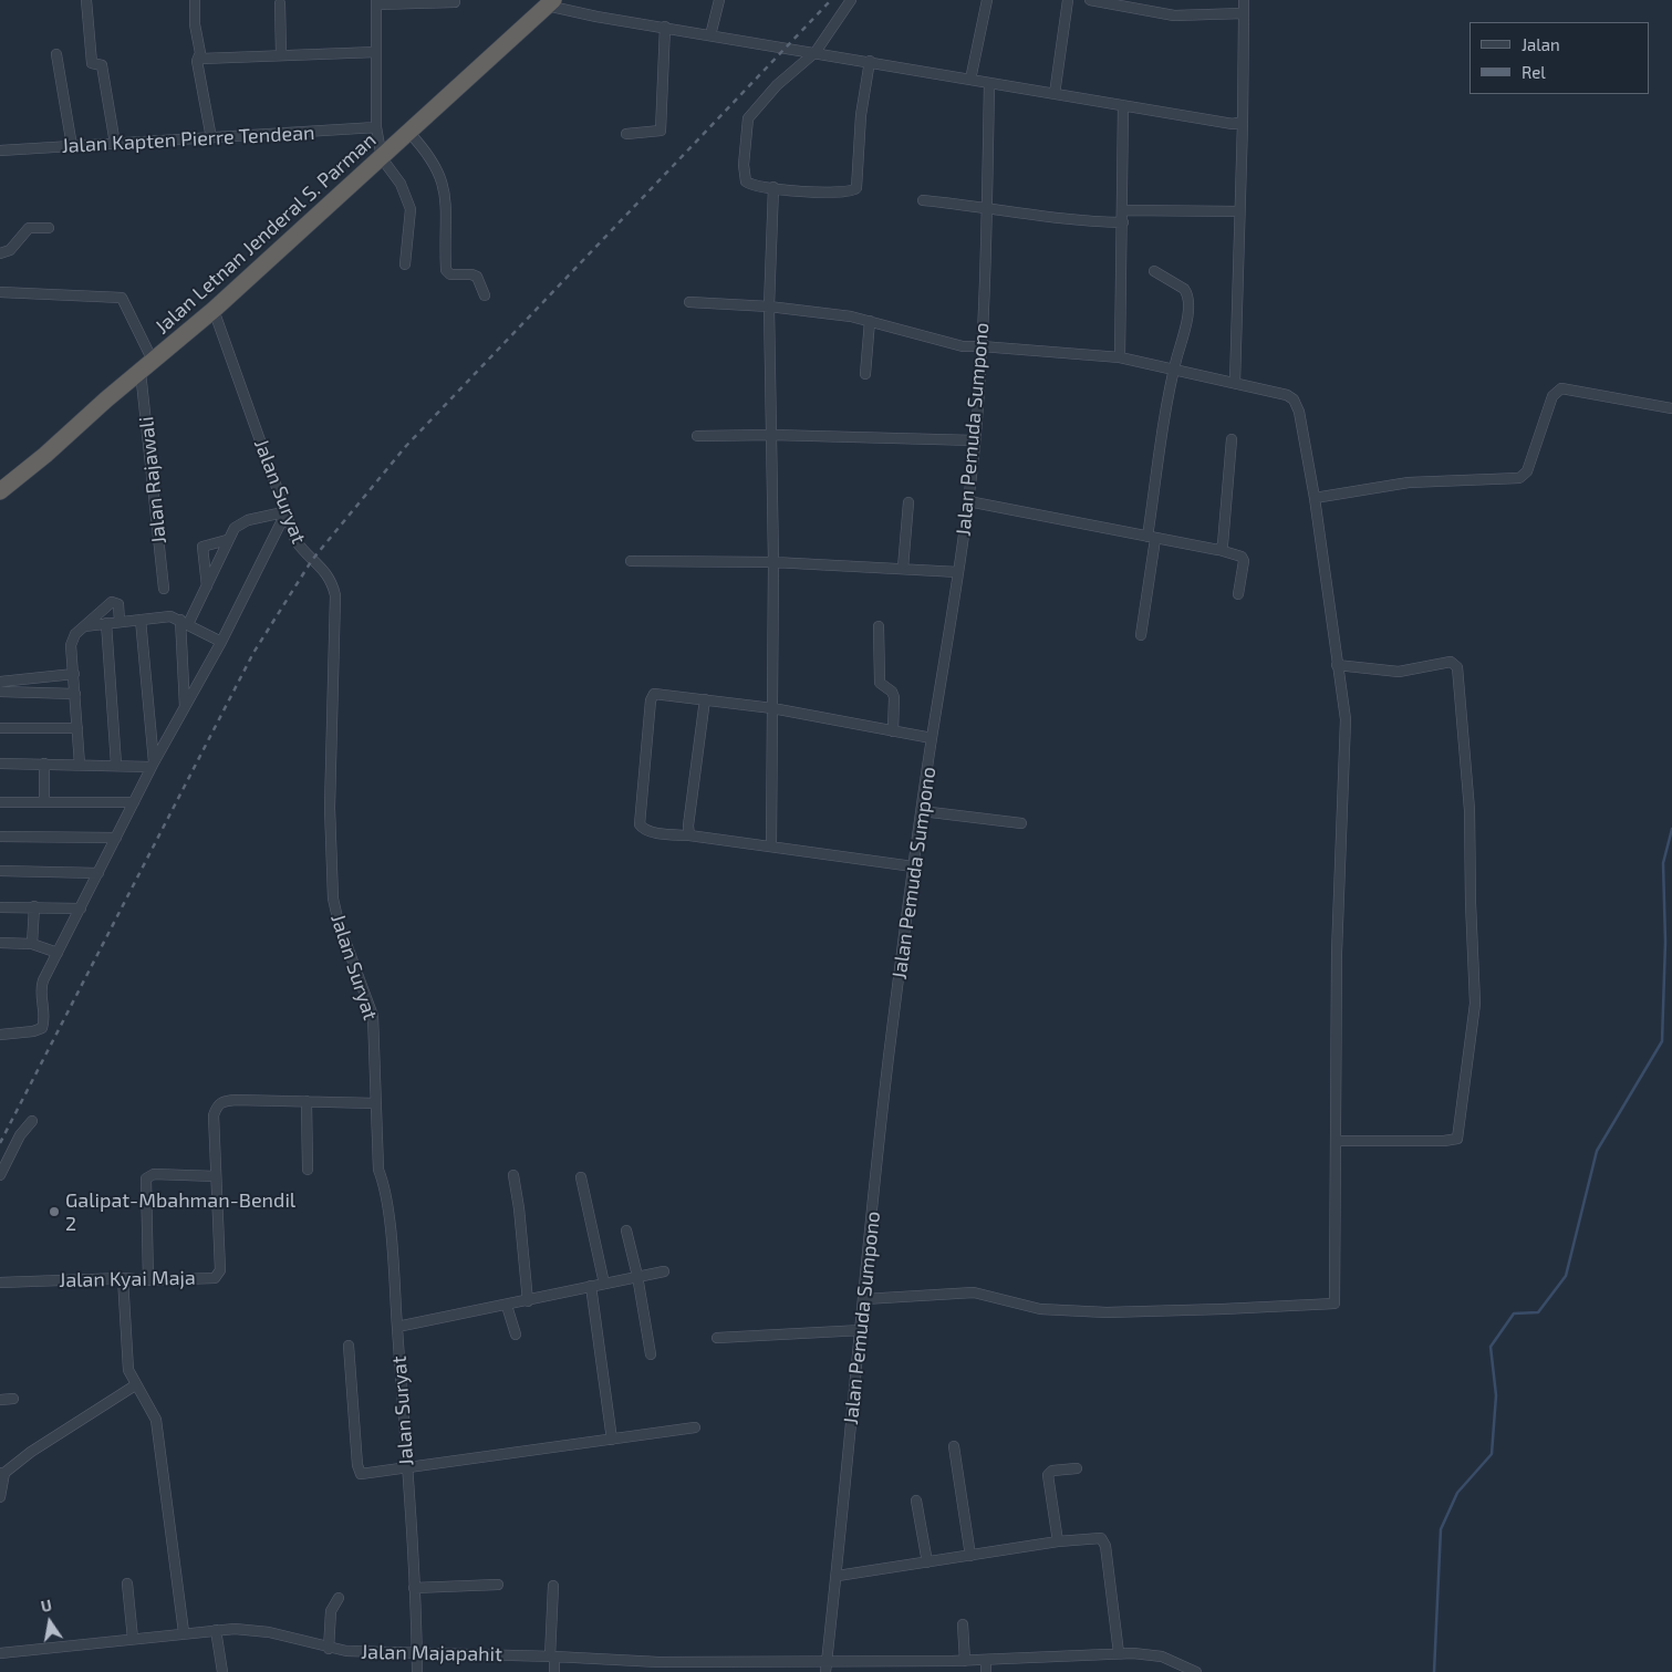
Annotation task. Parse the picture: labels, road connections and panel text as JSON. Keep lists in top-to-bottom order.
{
  "streets": {
    "highway": ["Jalan Letnan Jenderal S. Parman"],
    "street": [
      "Jalan Kapten Pierre Tendean",
      "Jalan Pemuda Sumpono",
      "Jalan Rajawali",
      "Jalan Suryat",
      "Jalan Kyai Maja",
      "Jalan Majapahit"
    ]
  },
  "crossings": [
    ["Jalan Letnan Jenderal S. Parman", "Jalan Rajawali"],
    ["Jalan Letnan Jenderal S. Parman", "Jalan Suryat"],
    ["Jalan Pemuda Sumpono", "Jalan Majapahit"],
    ["Jalan Suryat", "Jalan Kyai Maja"],
    ["Jalan Suryat", "Jalan Majapahit"]
  ],
  "places": ["Galipat-Mbahman-Bendil 2"],
  "legend": ["Jalan", "Rel"],
  "north": "top"
}
